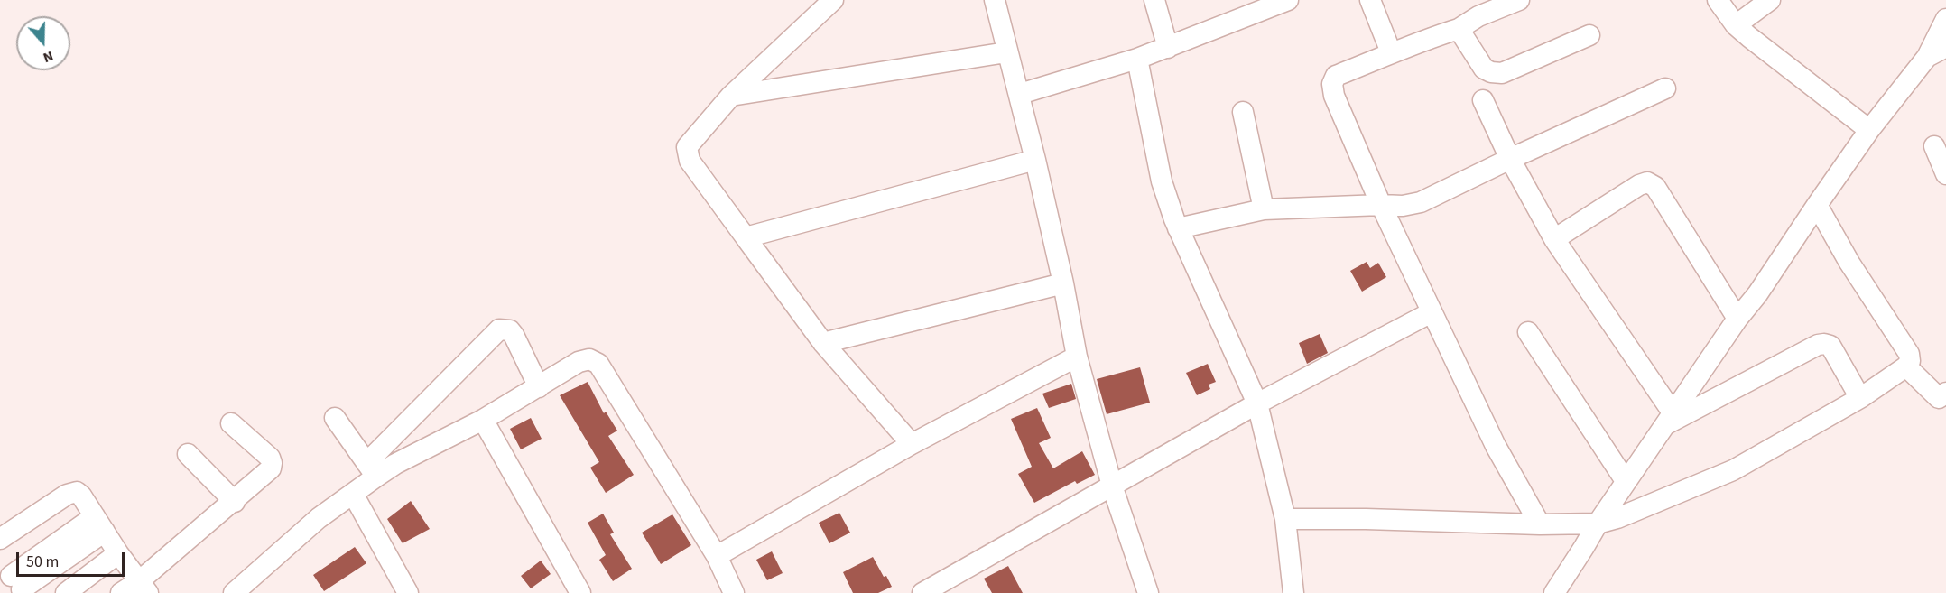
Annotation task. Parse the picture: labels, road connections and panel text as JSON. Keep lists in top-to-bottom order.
{
  "scale_bar": "50 m",
  "north": "bottom"
}
